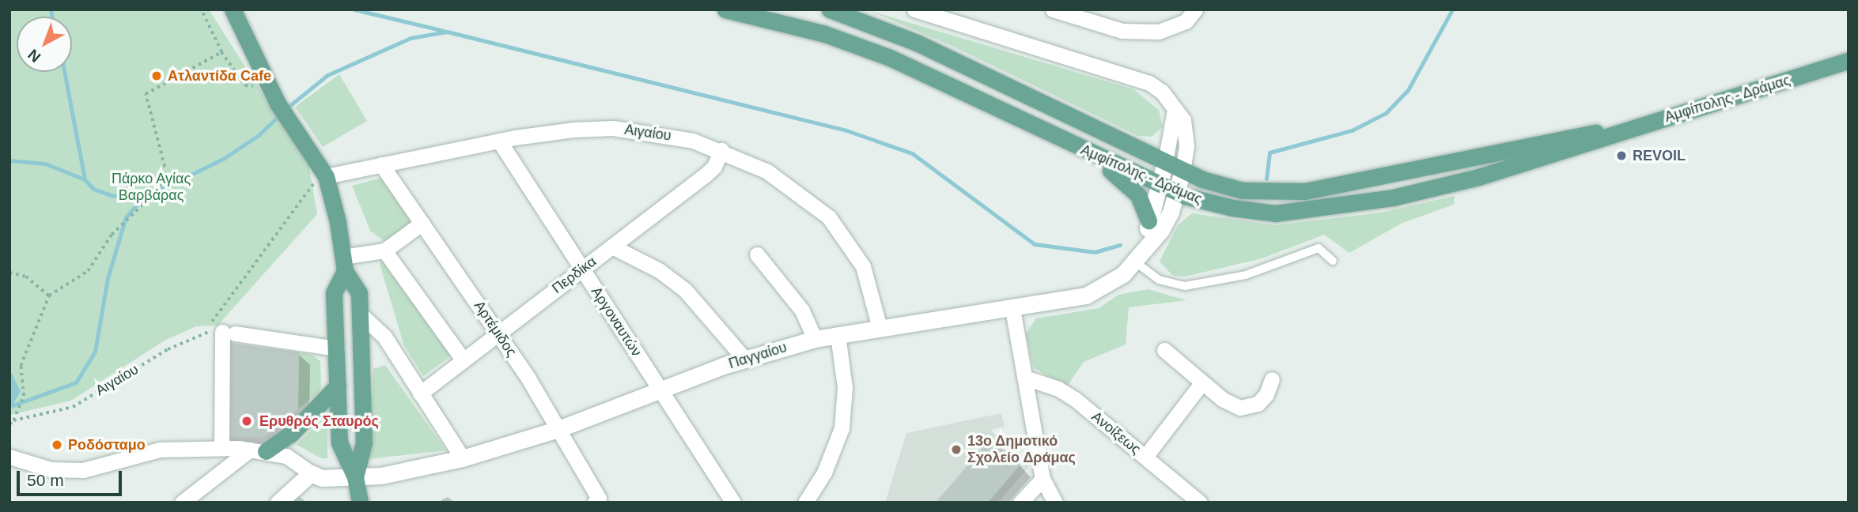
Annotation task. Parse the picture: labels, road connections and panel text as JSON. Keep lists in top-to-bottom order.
{
  "streets": {
    "main road": ["Αμφίπολης - Δράμας", "Παγγαίου"],
    "street": [
      "Αιγαίου",
      "Περδίκα",
      "Αργοναυτών",
      "Αρτέμιδος",
      "Ανοίξεως"
    ]
  },
  "crossings": [
    ["Αμφίπολης - Δράμας", "Παγγαίου"],
    ["Αιγαίου", "Περδίκα"],
    ["Αιγαίου", "Αργοναυτών"],
    ["Αιγαίου", "Αρτέμιδος"],
    ["Αιγαίου", "Παγγαίου"],
    ["Περδίκα", "Αργοναυτών"],
    ["Περδίκα", "Αρτέμιδος"],
    ["Αργοναυτών", "Παγγαίου"],
    ["Αρτέμιδος", "Παγγαίου"]
  ],
  "parks": ["Πάρκο Αγίας Βαρβάρας"],
  "places": [
    "Ατλαντίδα Cafe",
    "REVOIL",
    "Ερυθρός Σταυρός",
    "Ροδόσταμο",
    "13ο Δημοτικό Σχολείο Δράμας"
  ],
  "scale_bar": "50 m",
  "north": "bottom left"
}
